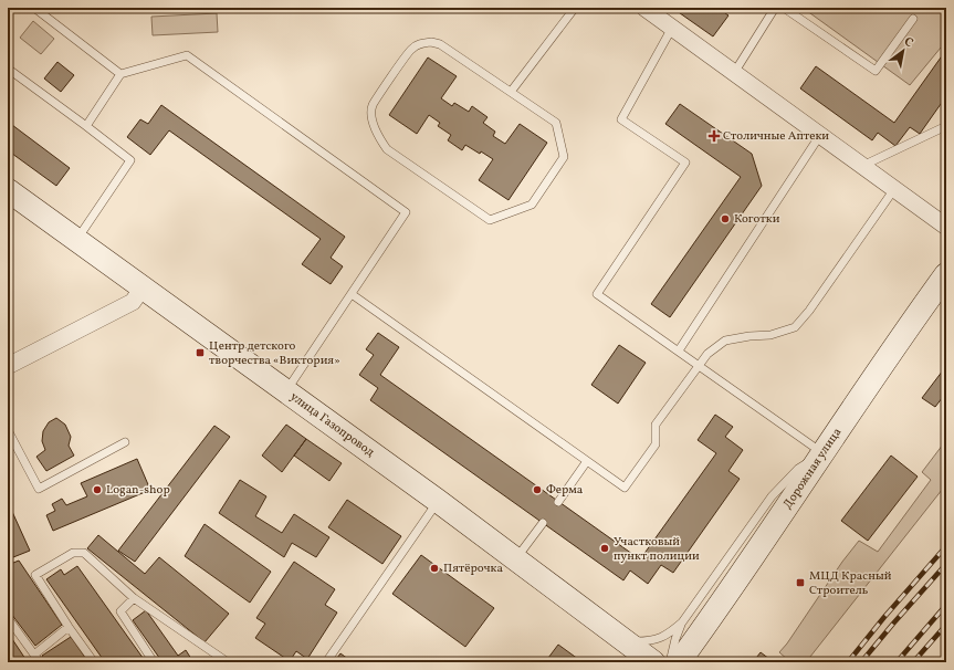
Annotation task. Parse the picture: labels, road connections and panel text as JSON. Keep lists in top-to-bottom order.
{
  "streets": {
    "street": ["улица Газопровод", "Дорожная улица"]
  },
  "places": {
    "health": ["Столичные Аптеки"],
    "other": [
      "Коготки",
      "Logan-shop",
      "Ферма",
      "Участковый пункт полиции",
      "Пятёрочка"
    ],
    "transit": ["Центр детского творчества «Виктория»", "МЦД Красный Строитель"]
  },
  "north": "top right"
}
